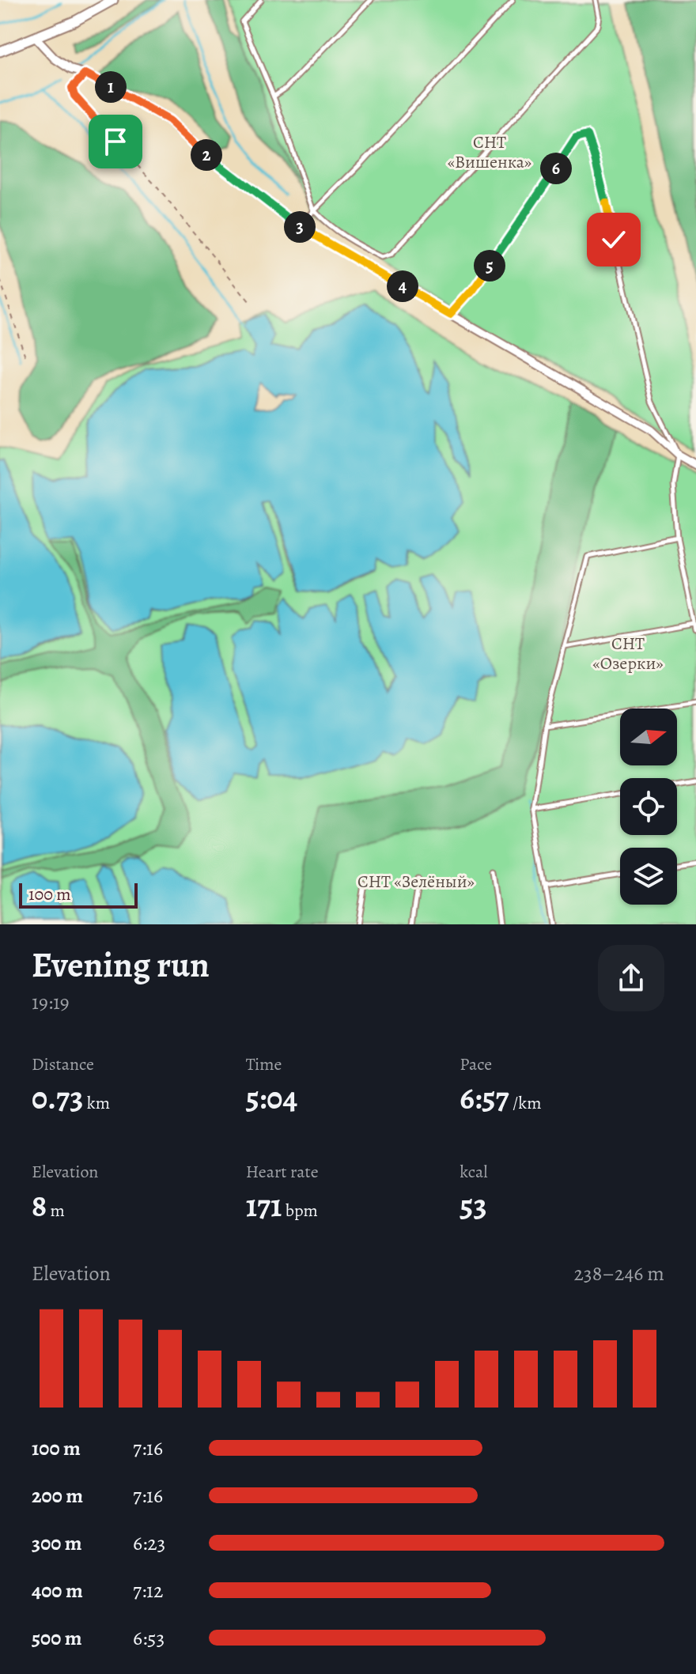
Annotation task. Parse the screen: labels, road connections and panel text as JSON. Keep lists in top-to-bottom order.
{
  "parks": ["СНТ «Вишенка»", "СНТ «Озерки»", "СНТ «Зелёный»"],
  "scale_bar": "100 m",
  "north": "right",
  "page": {
    "pins": [
      "1",
      "2",
      "6",
      "3",
      "5",
      "4"
    ],
    "scale": "100 m",
    "heading": ["Evening run", "19:19"],
    "stats": [
      ["Distance", "0.73 km"],
      ["Time", "5:04"],
      ["Pace", "6:57 /km"],
      ["Elevation", "8 m"],
      ["Heart rate", "171 bpm"],
      ["kcal", "53"]
    ],
    "chart": ["Elevation", "238–246 m"],
    "list": [
      {
        "name": "100 m",
        "note": "7:16"
      },
      {
        "name": "200 m",
        "note": "7:16"
      },
      {
        "name": "300 m",
        "note": "6:23"
      },
      {
        "name": "400 m",
        "note": "7:12"
      },
      {
        "name": "500 m",
        "note": "6:53"
      }
    ]
  }
}
